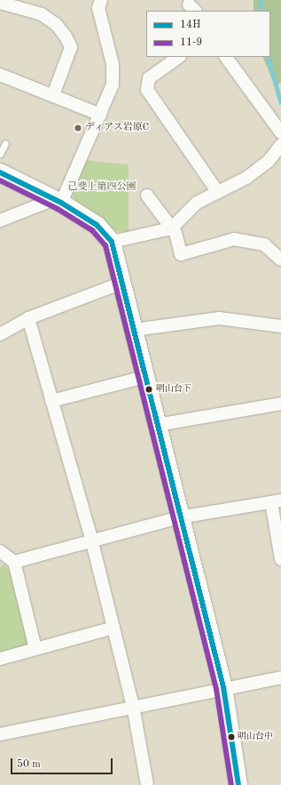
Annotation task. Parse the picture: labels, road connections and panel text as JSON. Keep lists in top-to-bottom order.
{
  "parks": ["己斐上第四公園"],
  "places": ["ディアス岩原C", "明山台下", "明山台中"],
  "lines": ["transit line 14H", "transit line 11-9"],
  "legend": ["14H", "11-9"],
  "scale_bar": "50 m"
}
